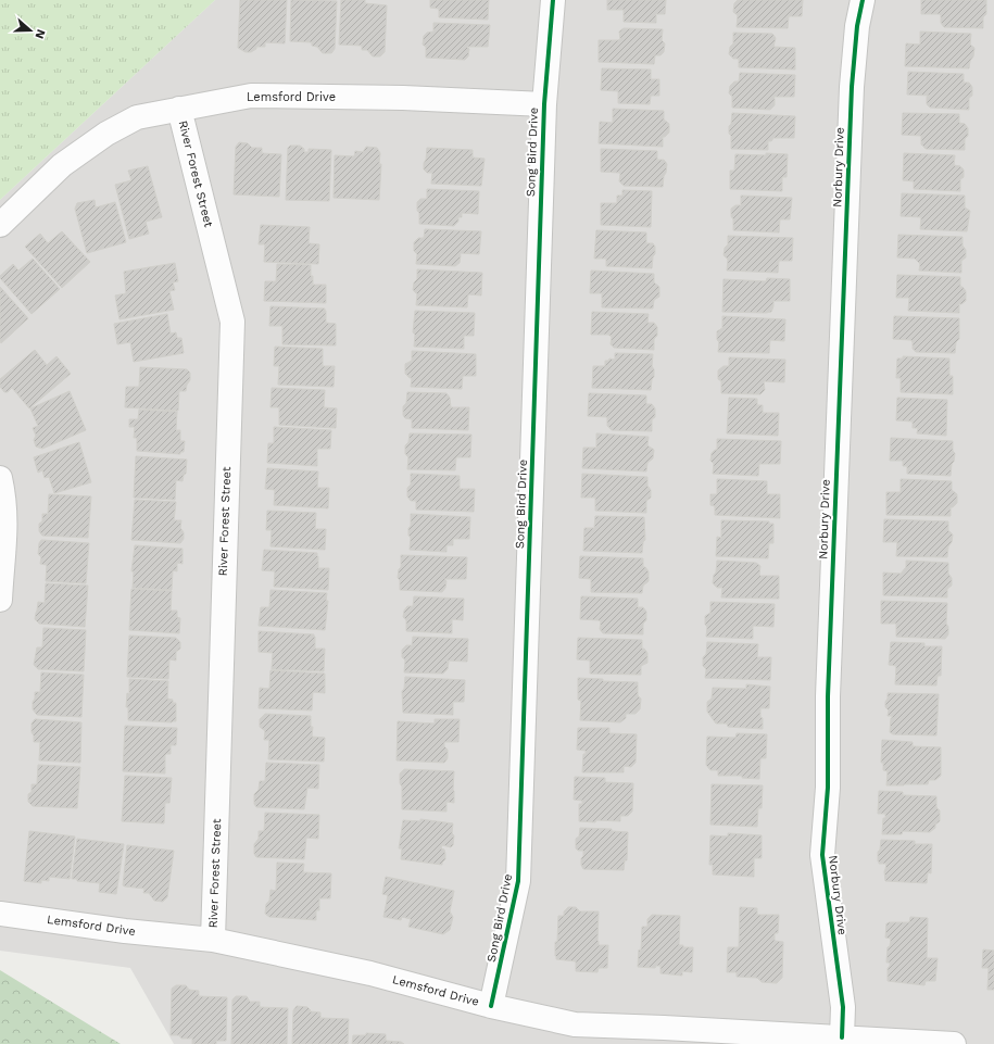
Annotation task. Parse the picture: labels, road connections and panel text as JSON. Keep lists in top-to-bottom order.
{
  "streets": {
    "street": [
      "Lemsford Drive",
      "Song Bird Drive",
      "Norbury Drive",
      "River Forest Street"
    ]
  },
  "crossings": [
    ["Lemsford Drive", "Song Bird Drive"],
    ["Lemsford Drive", "Norbury Drive"],
    ["Lemsford Drive", "River Forest Street"]
  ],
  "north": "right"
}
